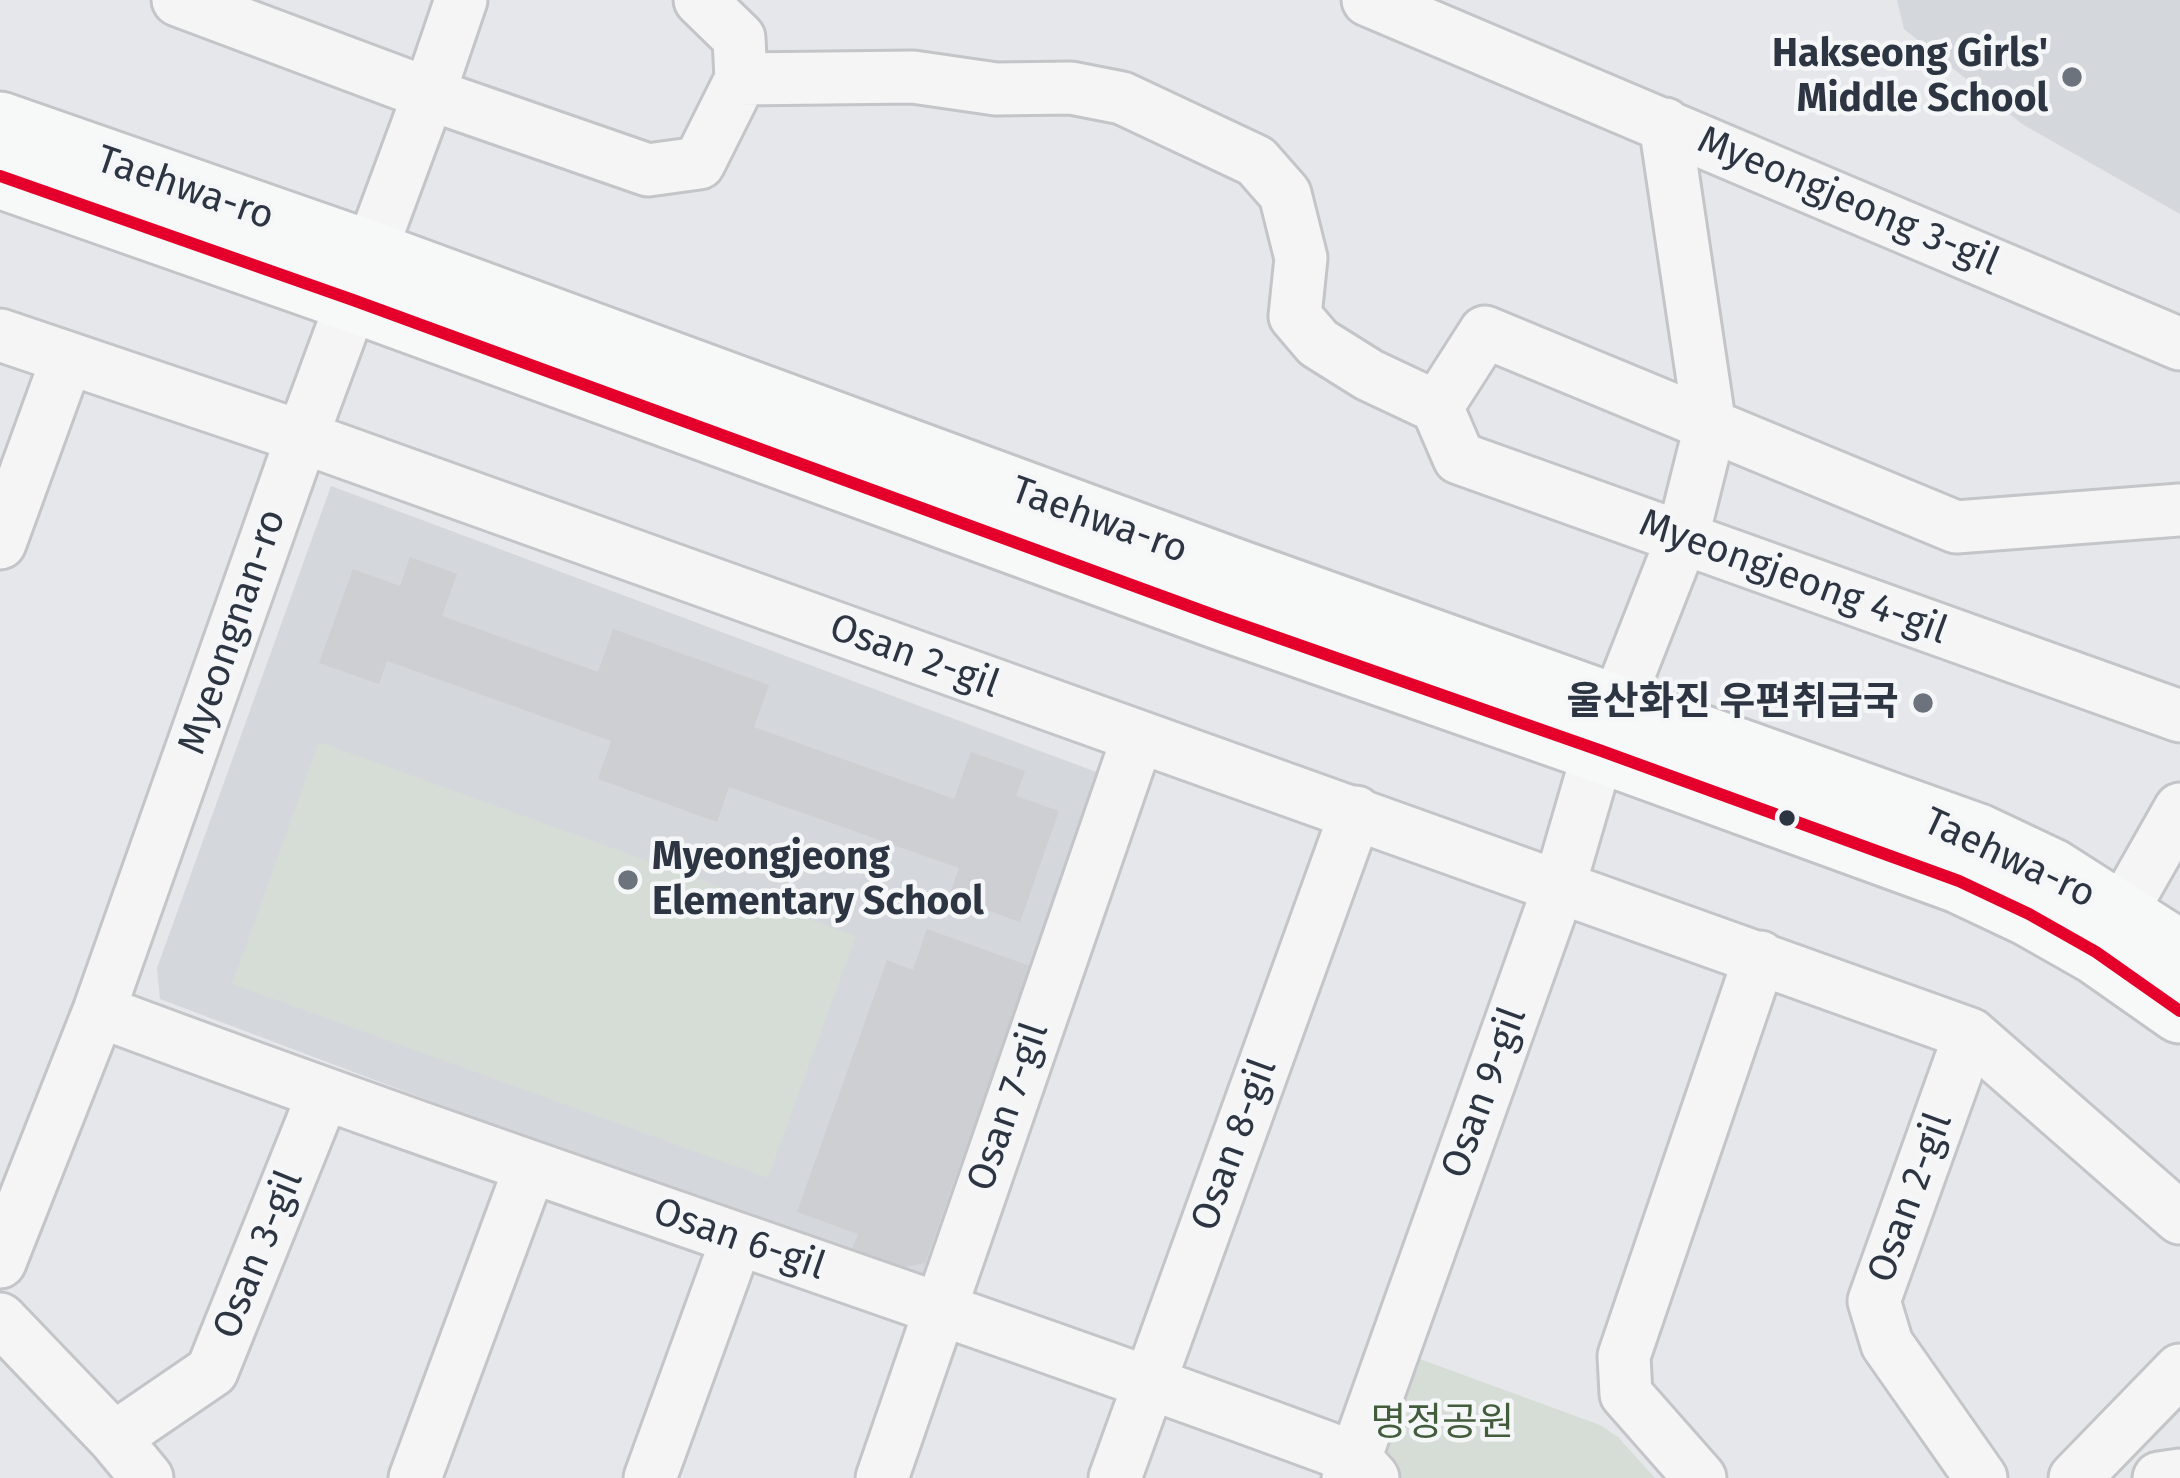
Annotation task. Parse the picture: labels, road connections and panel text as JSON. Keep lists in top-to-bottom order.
{
  "streets": {
    "main road": ["Taehwa-ro"],
    "street": [
      "Myeongjeong 3-gil",
      "Myeongjeong 4-gil",
      "Myeongnan-ro",
      "Osan 2-gil",
      "Osan 9-gil",
      "Osan 7-gil",
      "Osan 8-gil",
      "Osan 6-gil",
      "Osan 3-gil"
    ]
  },
  "crossings": [
    ["Taehwa-ro", "Myeongjeong 3-gil"],
    ["Taehwa-ro", "Myeongnan-ro"],
    ["Taehwa-ro", "Osan 9-gil"],
    ["Myeongjeong 3-gil", "Myeongjeong 4-gil"],
    ["Myeongjeong 3-gil", "Osan 9-gil"],
    ["Myeongnan-ro", "Osan 2-gil"],
    ["Myeongnan-ro", "Osan 6-gil"],
    ["Osan 2-gil", "Osan 9-gil"],
    ["Osan 2-gil", "Osan 7-gil"],
    ["Osan 2-gil", "Osan 8-gil"],
    ["Osan 9-gil", "Osan 6-gil"],
    ["Osan 7-gil", "Osan 6-gil"],
    ["Osan 8-gil", "Osan 6-gil"],
    ["Osan 6-gil", "Osan 3-gil"]
  ],
  "parks": ["명정공원"],
  "places": ["Hakseong Girls' Middle School", "울산화진 우편취급국", "Myeongjeong Elementary School"]
}
